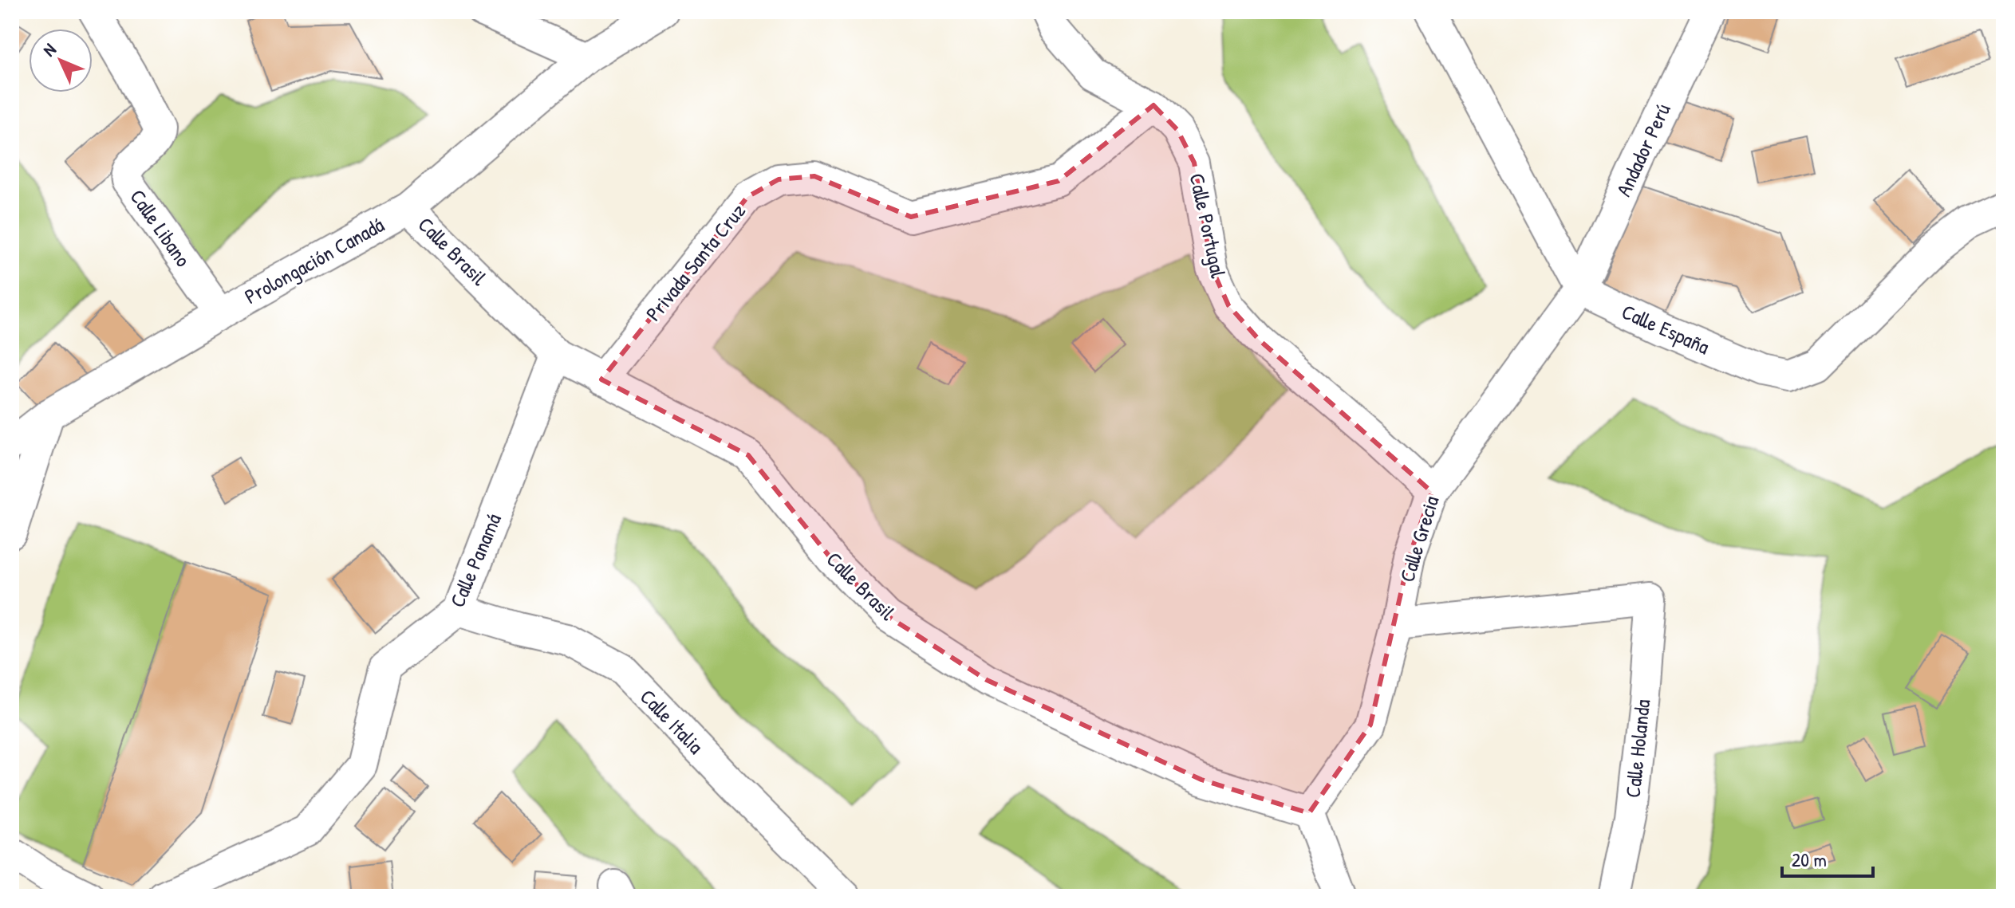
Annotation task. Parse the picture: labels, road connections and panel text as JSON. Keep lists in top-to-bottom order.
{
  "streets": {
    "street": [
      "Andador Perú",
      "Calle Portugal",
      "Calle Libano",
      "Calle Brasil",
      "Prolongación Canadá",
      "Privada Santa Cruz",
      "Calle España",
      "Calle Grecia",
      "Calle Panamá",
      "Calle Italia",
      "Calle Holanda"
    ]
  },
  "crossings": [
    ["Andador Perú", "Calle España"],
    ["Andador Perú", "Calle Grecia"],
    ["Calle Portugal", "Privada Santa Cruz"],
    ["Calle Portugal", "Calle Grecia"],
    ["Calle Libano", "Prolongación Canadá"],
    ["Calle Brasil", "Prolongación Canadá"],
    ["Calle Brasil", "Privada Santa Cruz"],
    ["Calle Brasil", "Calle Grecia"],
    ["Calle Brasil", "Calle Panamá"],
    ["Calle España", "Calle Grecia"],
    ["Calle Grecia", "Calle Holanda"],
    ["Calle Panamá", "Calle Italia"]
  ],
  "scale_bar": "20 m",
  "north": "top left"
}
